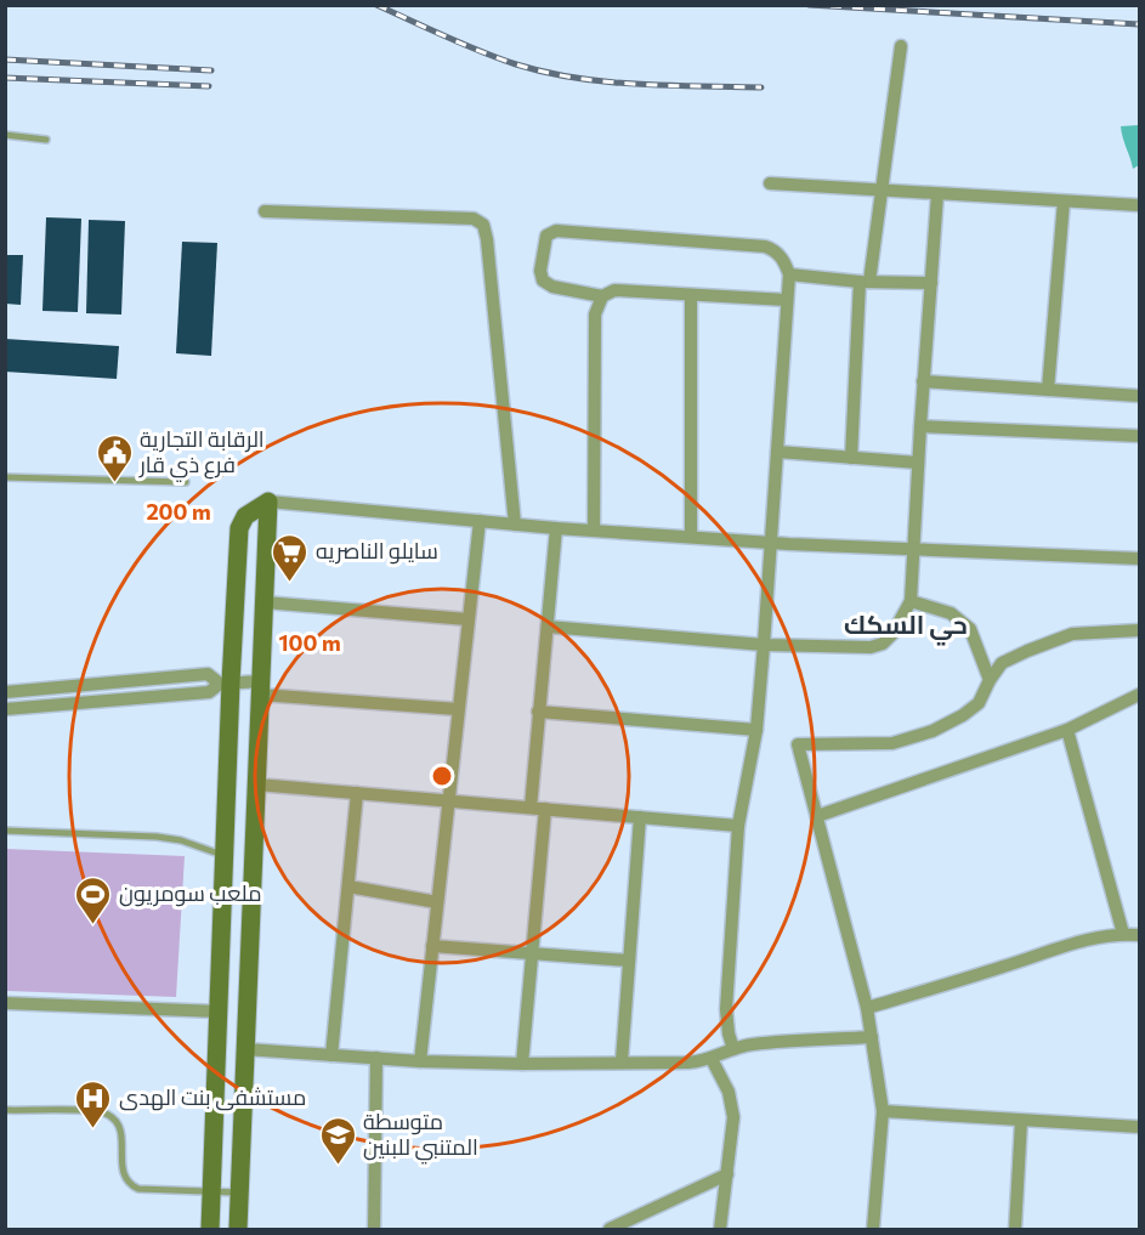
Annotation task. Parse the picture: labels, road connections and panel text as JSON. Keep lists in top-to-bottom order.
{
  "districts": ["حي السكك"],
  "places": {
    "public building": ["الرقابة التجارية فرع ذي قار"],
    "supermarket": ["سايلو الناصريه"],
    "sports": ["ملعب سومريون"],
    "hospital": ["مستشفى بنت الهدى"],
    "school or university": ["متوسطة المتنبي للبنين"]
  },
  "rings": ["200 m", "100 m"]
}
